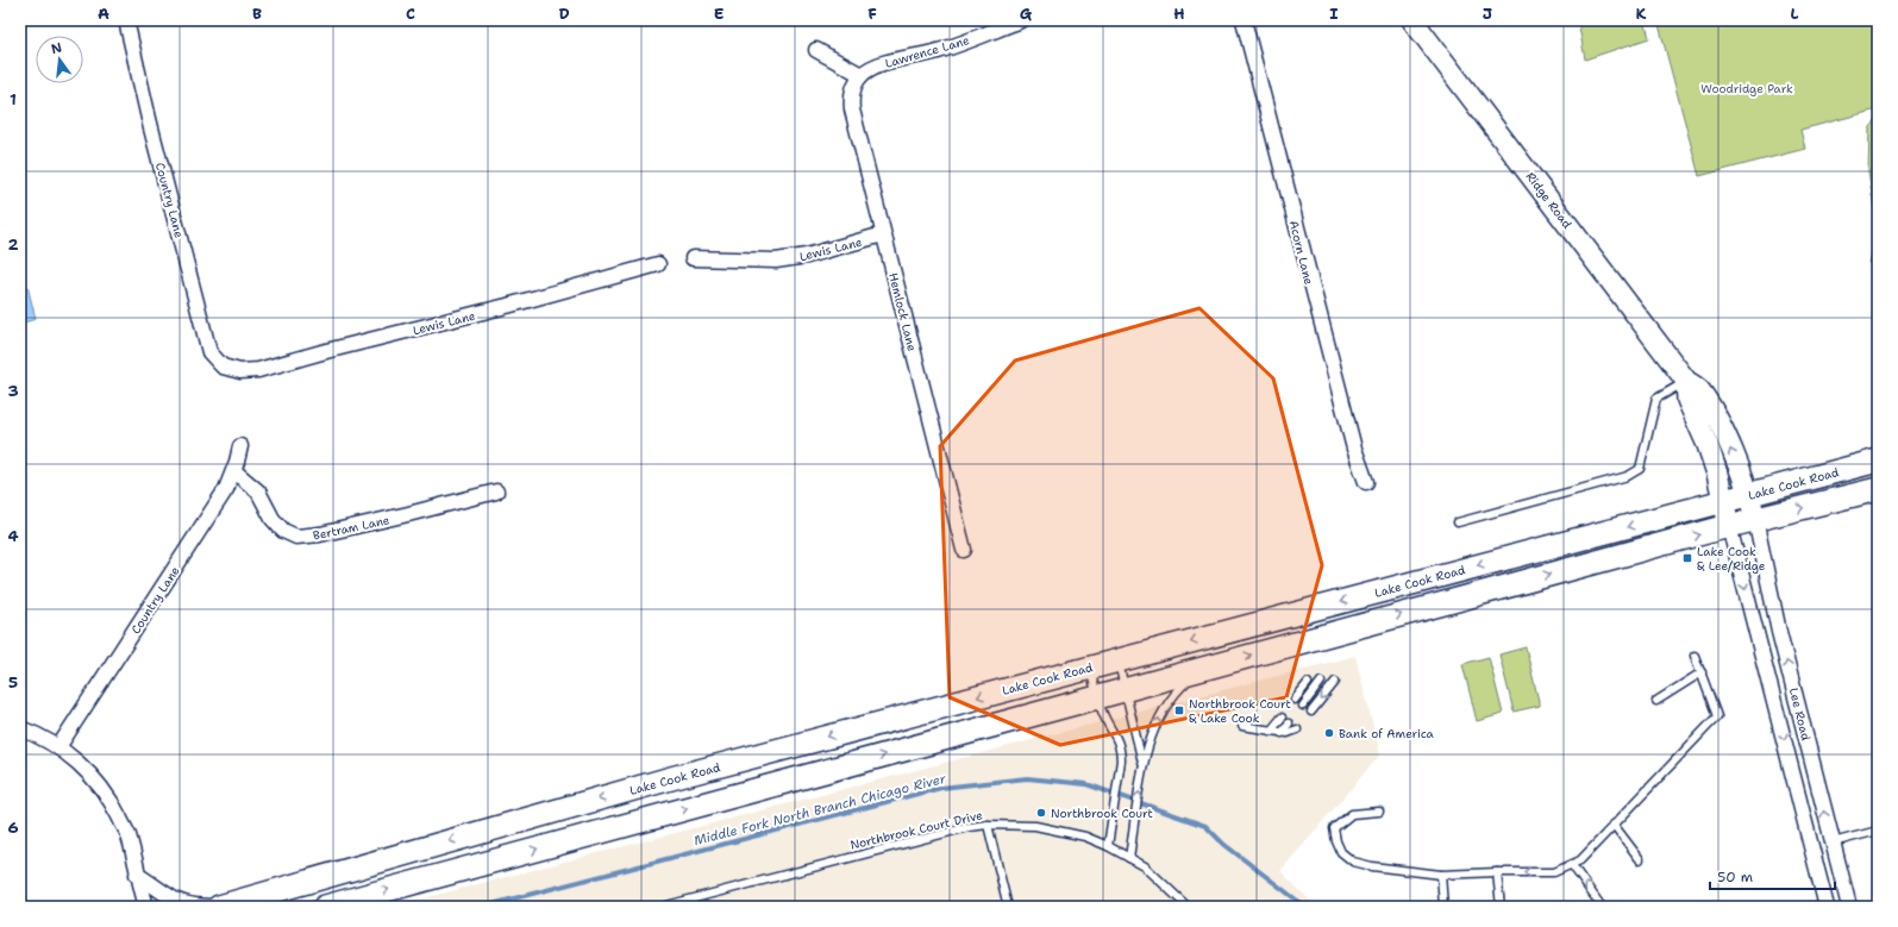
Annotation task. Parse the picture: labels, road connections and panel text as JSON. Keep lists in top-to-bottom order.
{
  "streets": {
    "main road": ["Lake Cook Road"],
    "street": [
      "Lawrence Lane",
      "Country Lane",
      "Ridge Road",
      "Lewis Lane",
      "Acorn Lane",
      "Hemlock Lane",
      "Bertram Lane",
      "Lee Road"
    ],
    "lane": ["Northbrook Court Drive"]
  },
  "crossings": [
    ["Lawrence Lane", "Hemlock Lane"],
    ["Country Lane", "Lewis Lane"],
    ["Country Lane", "Bertram Lane"],
    ["Ridge Road", "Lake Cook Road"],
    ["Ridge Road", "Lee Road"],
    ["Lewis Lane", "Hemlock Lane"]
  ],
  "water": ["Middle Fork North Branch Chicago River"],
  "parks": ["Woodridge Park"],
  "places": {
    "transit": ["Lake Cook & Lee/Ridge", "Northbrook Court & Lake Cook"],
    "other": ["Bank of America", "Northbrook Court"]
  },
  "scale_bar": "50 m",
  "north": "top",
  "grid": {
    "columns": [
      "A",
      "B",
      "C",
      "D",
      "E",
      "F",
      "G",
      "H",
      "I",
      "J",
      "K",
      "L"
    ],
    "rows": [
      "1",
      "2",
      "3",
      "4",
      "5",
      "6"
    ]
  }
}
